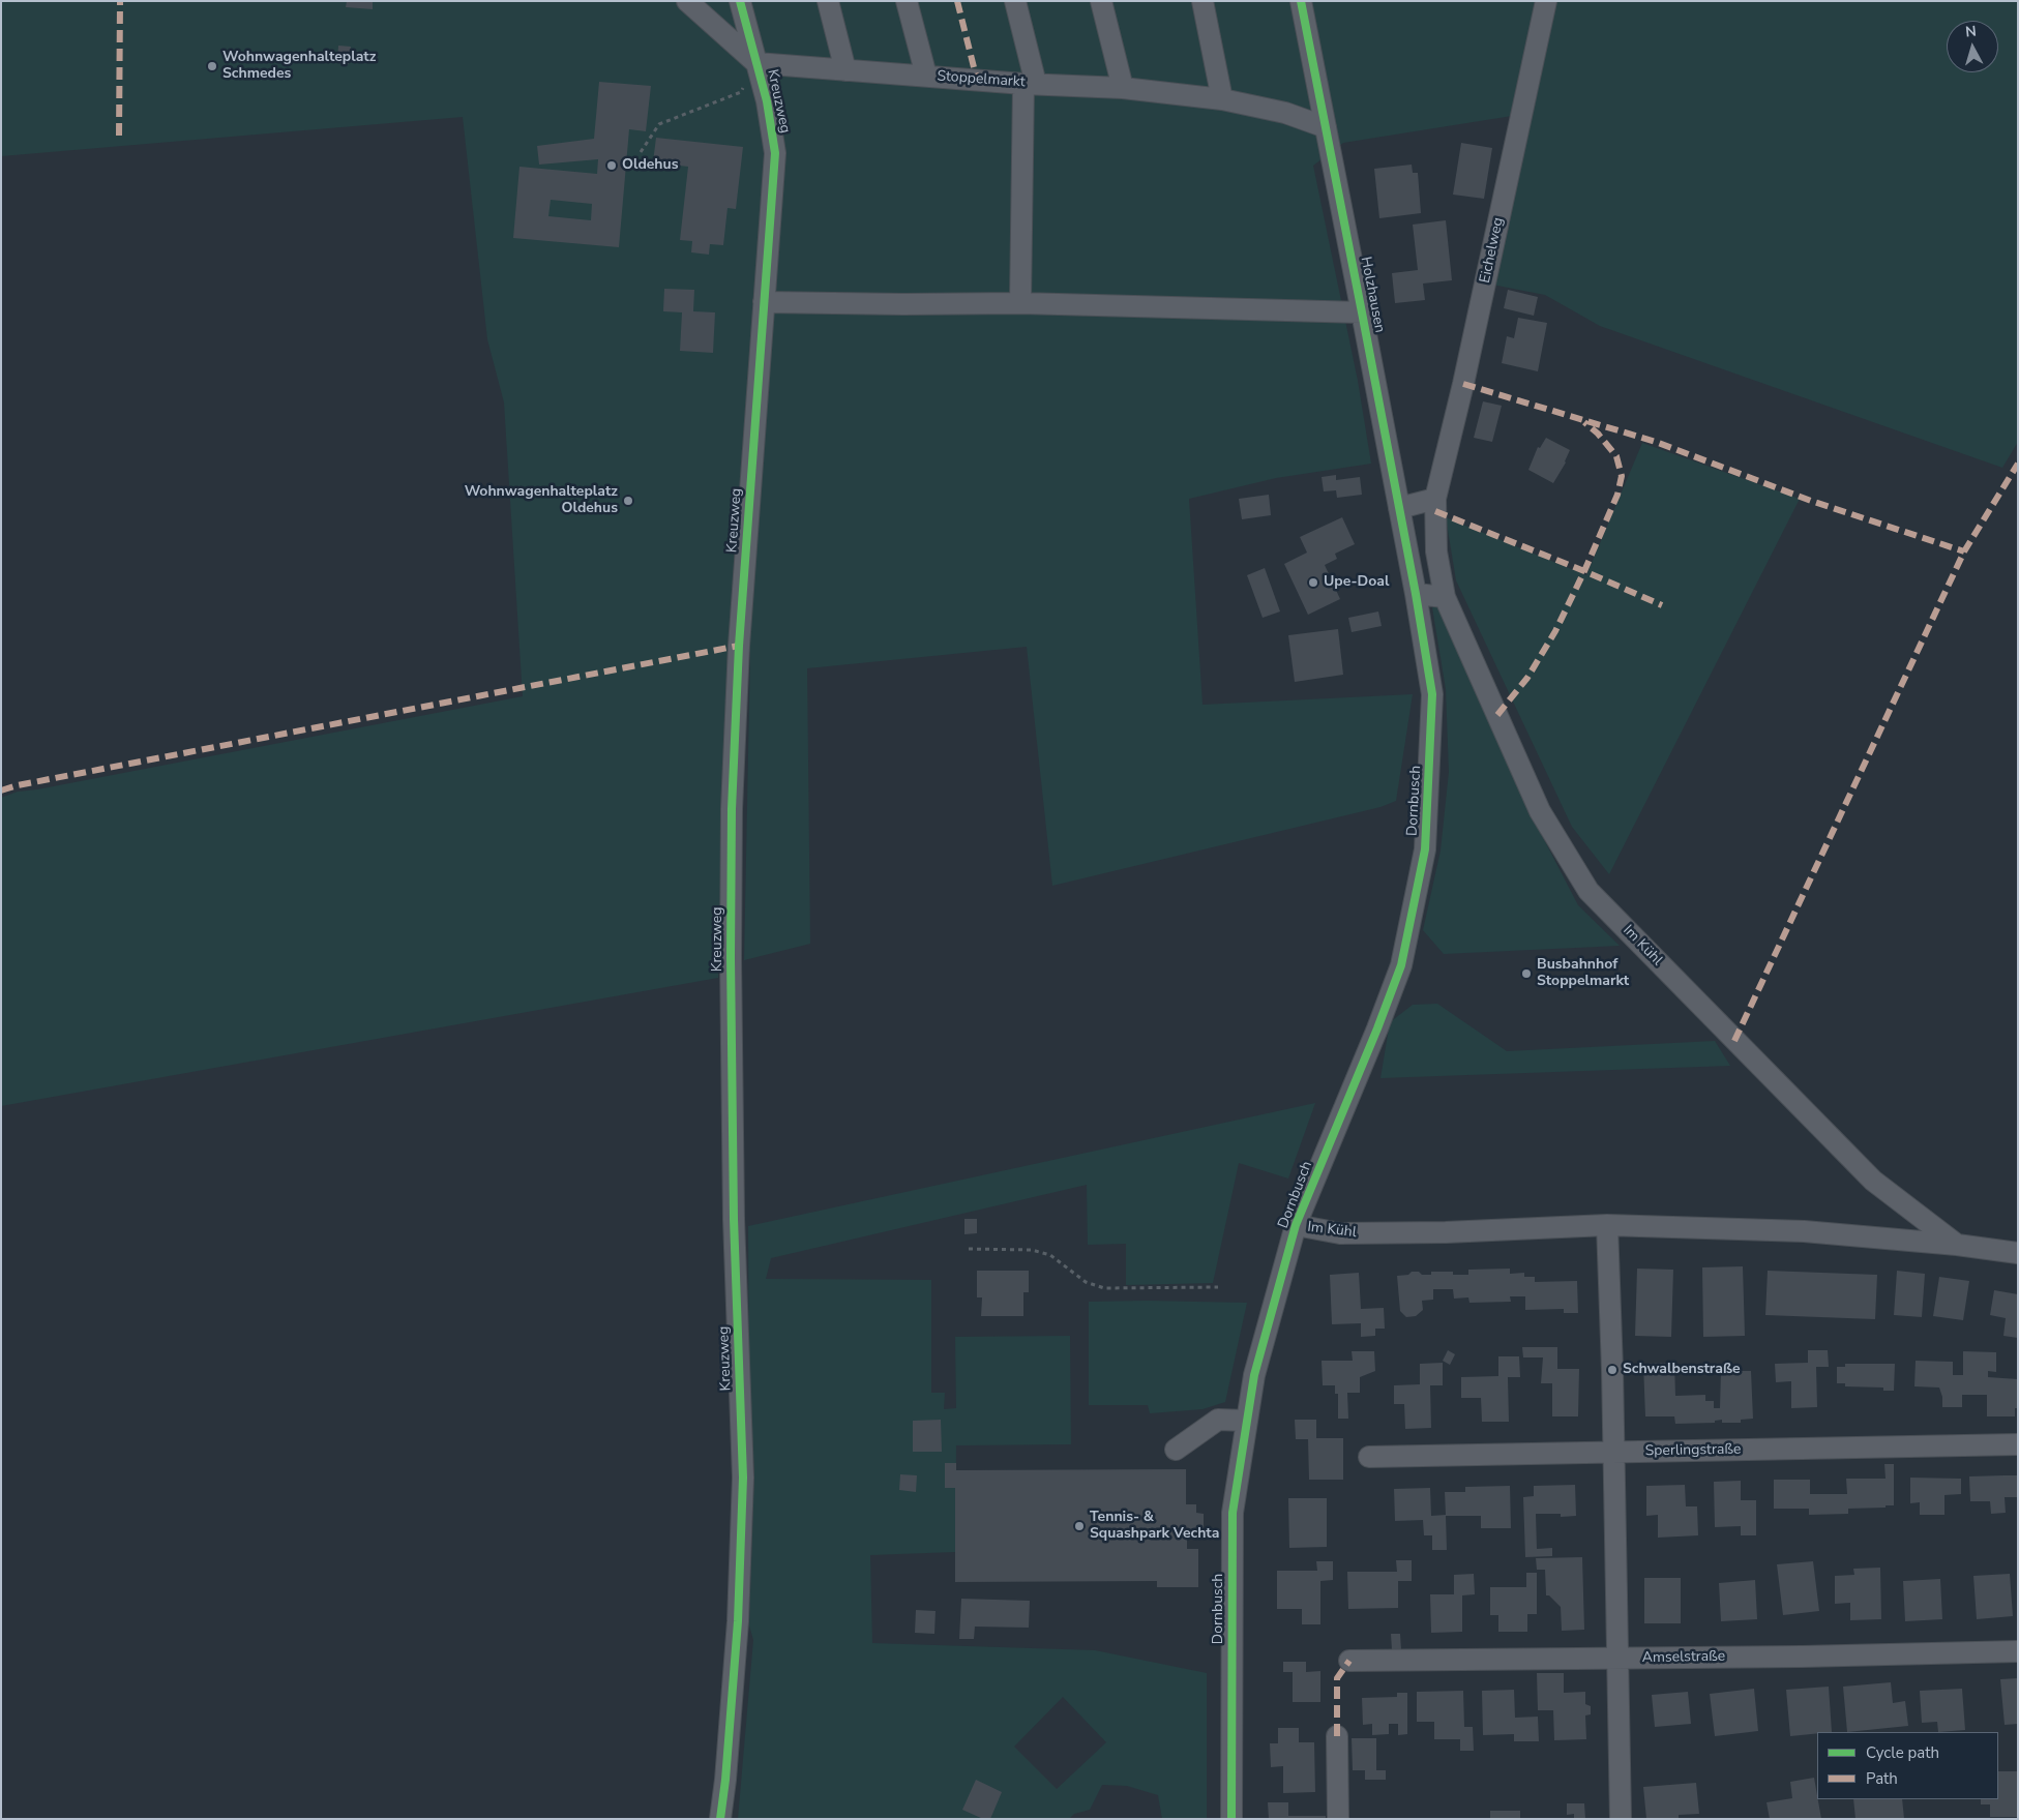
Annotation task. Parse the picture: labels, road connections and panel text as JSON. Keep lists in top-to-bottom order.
{
  "streets": {
    "street": [
      "Stoppelmarkt",
      "Kreuzweg",
      "Eichelweg",
      "Holzhausen",
      "Dornbusch",
      "Im Kühl",
      "Sperlingstraße",
      "Amselstraße"
    ]
  },
  "crossings": [
    ["Stoppelmarkt", "Kreuzweg"],
    ["Stoppelmarkt", "Holzhausen"],
    ["Eichelweg", "Im Kühl"],
    ["Holzhausen", "Dornbusch"],
    ["Dornbusch", "Im Kühl"]
  ],
  "places": [
    "Wohnwagenhalteplatz Schmedes",
    "Oldehus",
    "Wohnwagenhalteplatz Oldehus",
    "Upe-Doal",
    "Busbahnhof Stoppelmarkt",
    "Schwalbenstraße",
    "Tennis- & Squashpark Vechta"
  ],
  "legend": ["Cycle path", "Path"],
  "north": "top"
}
